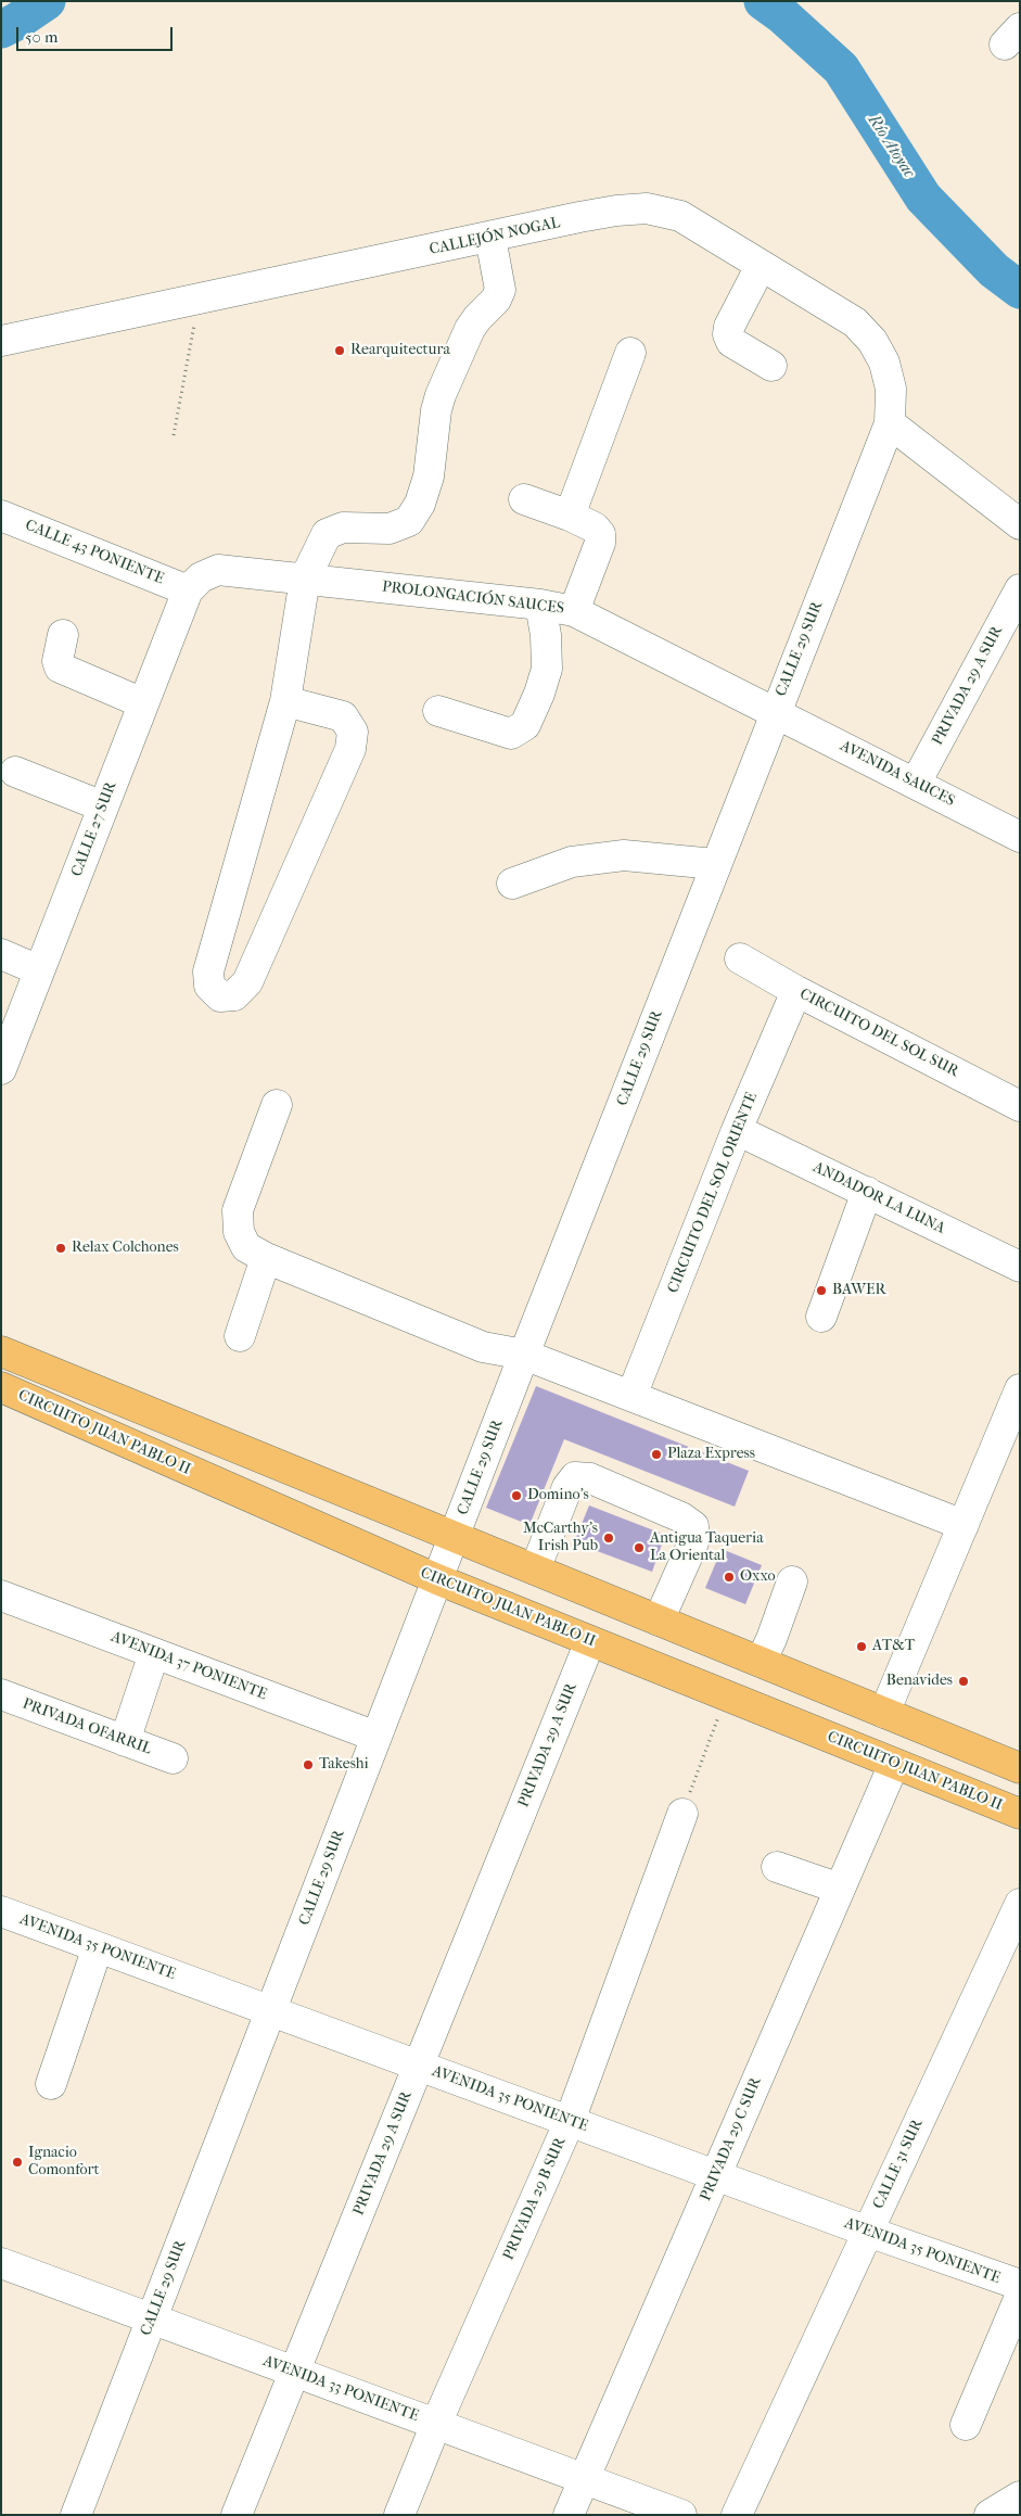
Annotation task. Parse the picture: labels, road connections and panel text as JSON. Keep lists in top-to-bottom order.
{
  "streets": {
    "main road": ["CIRCUITO JUAN PABLO II"],
    "street": [
      "CALLEJÓN NOGAL",
      "CALLE 43 PONIENTE",
      "PROLONGACIÓN SAUCES",
      "CALLE 29 SUR",
      "PRIVADA 29 A SUR",
      "AVENIDA SAUCES",
      "CALLE 27 SUR",
      "CIRCUITO DEL SOL SUR",
      "CIRCUITO DEL SOL ORIENTE",
      "ANDADOR LA LUNA",
      "AVENIDA 37 PONIENTE",
      "PRIVADA OFARRIL",
      "AVENIDA 35 PONIENTE",
      "PRIVADA 29 C SUR",
      "CALLE 31 SUR",
      "PRIVADA 29 B SUR",
      "AVENIDA 33 PONIENTE"
    ]
  },
  "crossings": [
    ["CALLEJÓN NOGAL", "CALLE 29 SUR"],
    ["CALLE 43 PONIENTE", "PROLONGACIÓN SAUCES"],
    ["CALLE 43 PONIENTE", "CALLE 27 SUR"],
    ["PROLONGACIÓN SAUCES", "CALLE 29 SUR"],
    ["PROLONGACIÓN SAUCES", "AVENIDA SAUCES"],
    ["PROLONGACIÓN SAUCES", "CALLE 27 SUR"],
    ["CALLE 29 SUR", "AVENIDA SAUCES"],
    ["CALLE 29 SUR", "CIRCUITO JUAN PABLO II"],
    ["CALLE 29 SUR", "AVENIDA 37 PONIENTE"],
    ["CALLE 29 SUR", "AVENIDA 35 PONIENTE"],
    ["CALLE 29 SUR", "AVENIDA 33 PONIENTE"],
    ["PRIVADA 29 A SUR", "AVENIDA SAUCES"],
    ["PRIVADA 29 A SUR", "CIRCUITO JUAN PABLO II"],
    ["PRIVADA 29 A SUR", "AVENIDA 35 PONIENTE"],
    ["PRIVADA 29 A SUR", "AVENIDA 33 PONIENTE"],
    ["CIRCUITO DEL SOL SUR", "CIRCUITO DEL SOL ORIENTE"],
    ["CIRCUITO DEL SOL ORIENTE", "ANDADOR LA LUNA"],
    ["CIRCUITO JUAN PABLO II", "PRIVADA 29 C SUR"],
    ["AVENIDA 35 PONIENTE", "PRIVADA 29 C SUR"],
    ["AVENIDA 35 PONIENTE", "CALLE 31 SUR"],
    ["AVENIDA 35 PONIENTE", "PRIVADA 29 B SUR"],
    ["PRIVADA 29 C SUR", "AVENIDA 33 PONIENTE"],
    ["PRIVADA 29 B SUR", "AVENIDA 33 PONIENTE"]
  ],
  "water": ["Río Atoyac"],
  "places": [
    "Rearquitectura",
    "Relax Colchones",
    "BAWER",
    "Plaza Express",
    "Domino's",
    "McCarthy's Irish Pub",
    "Antigua Taqueria La Oriental",
    "Oxxo",
    "AT&T",
    "Benavides",
    "Takeshi",
    "Ignacio Comonfort"
  ],
  "scale_bar": "50 m"
}
